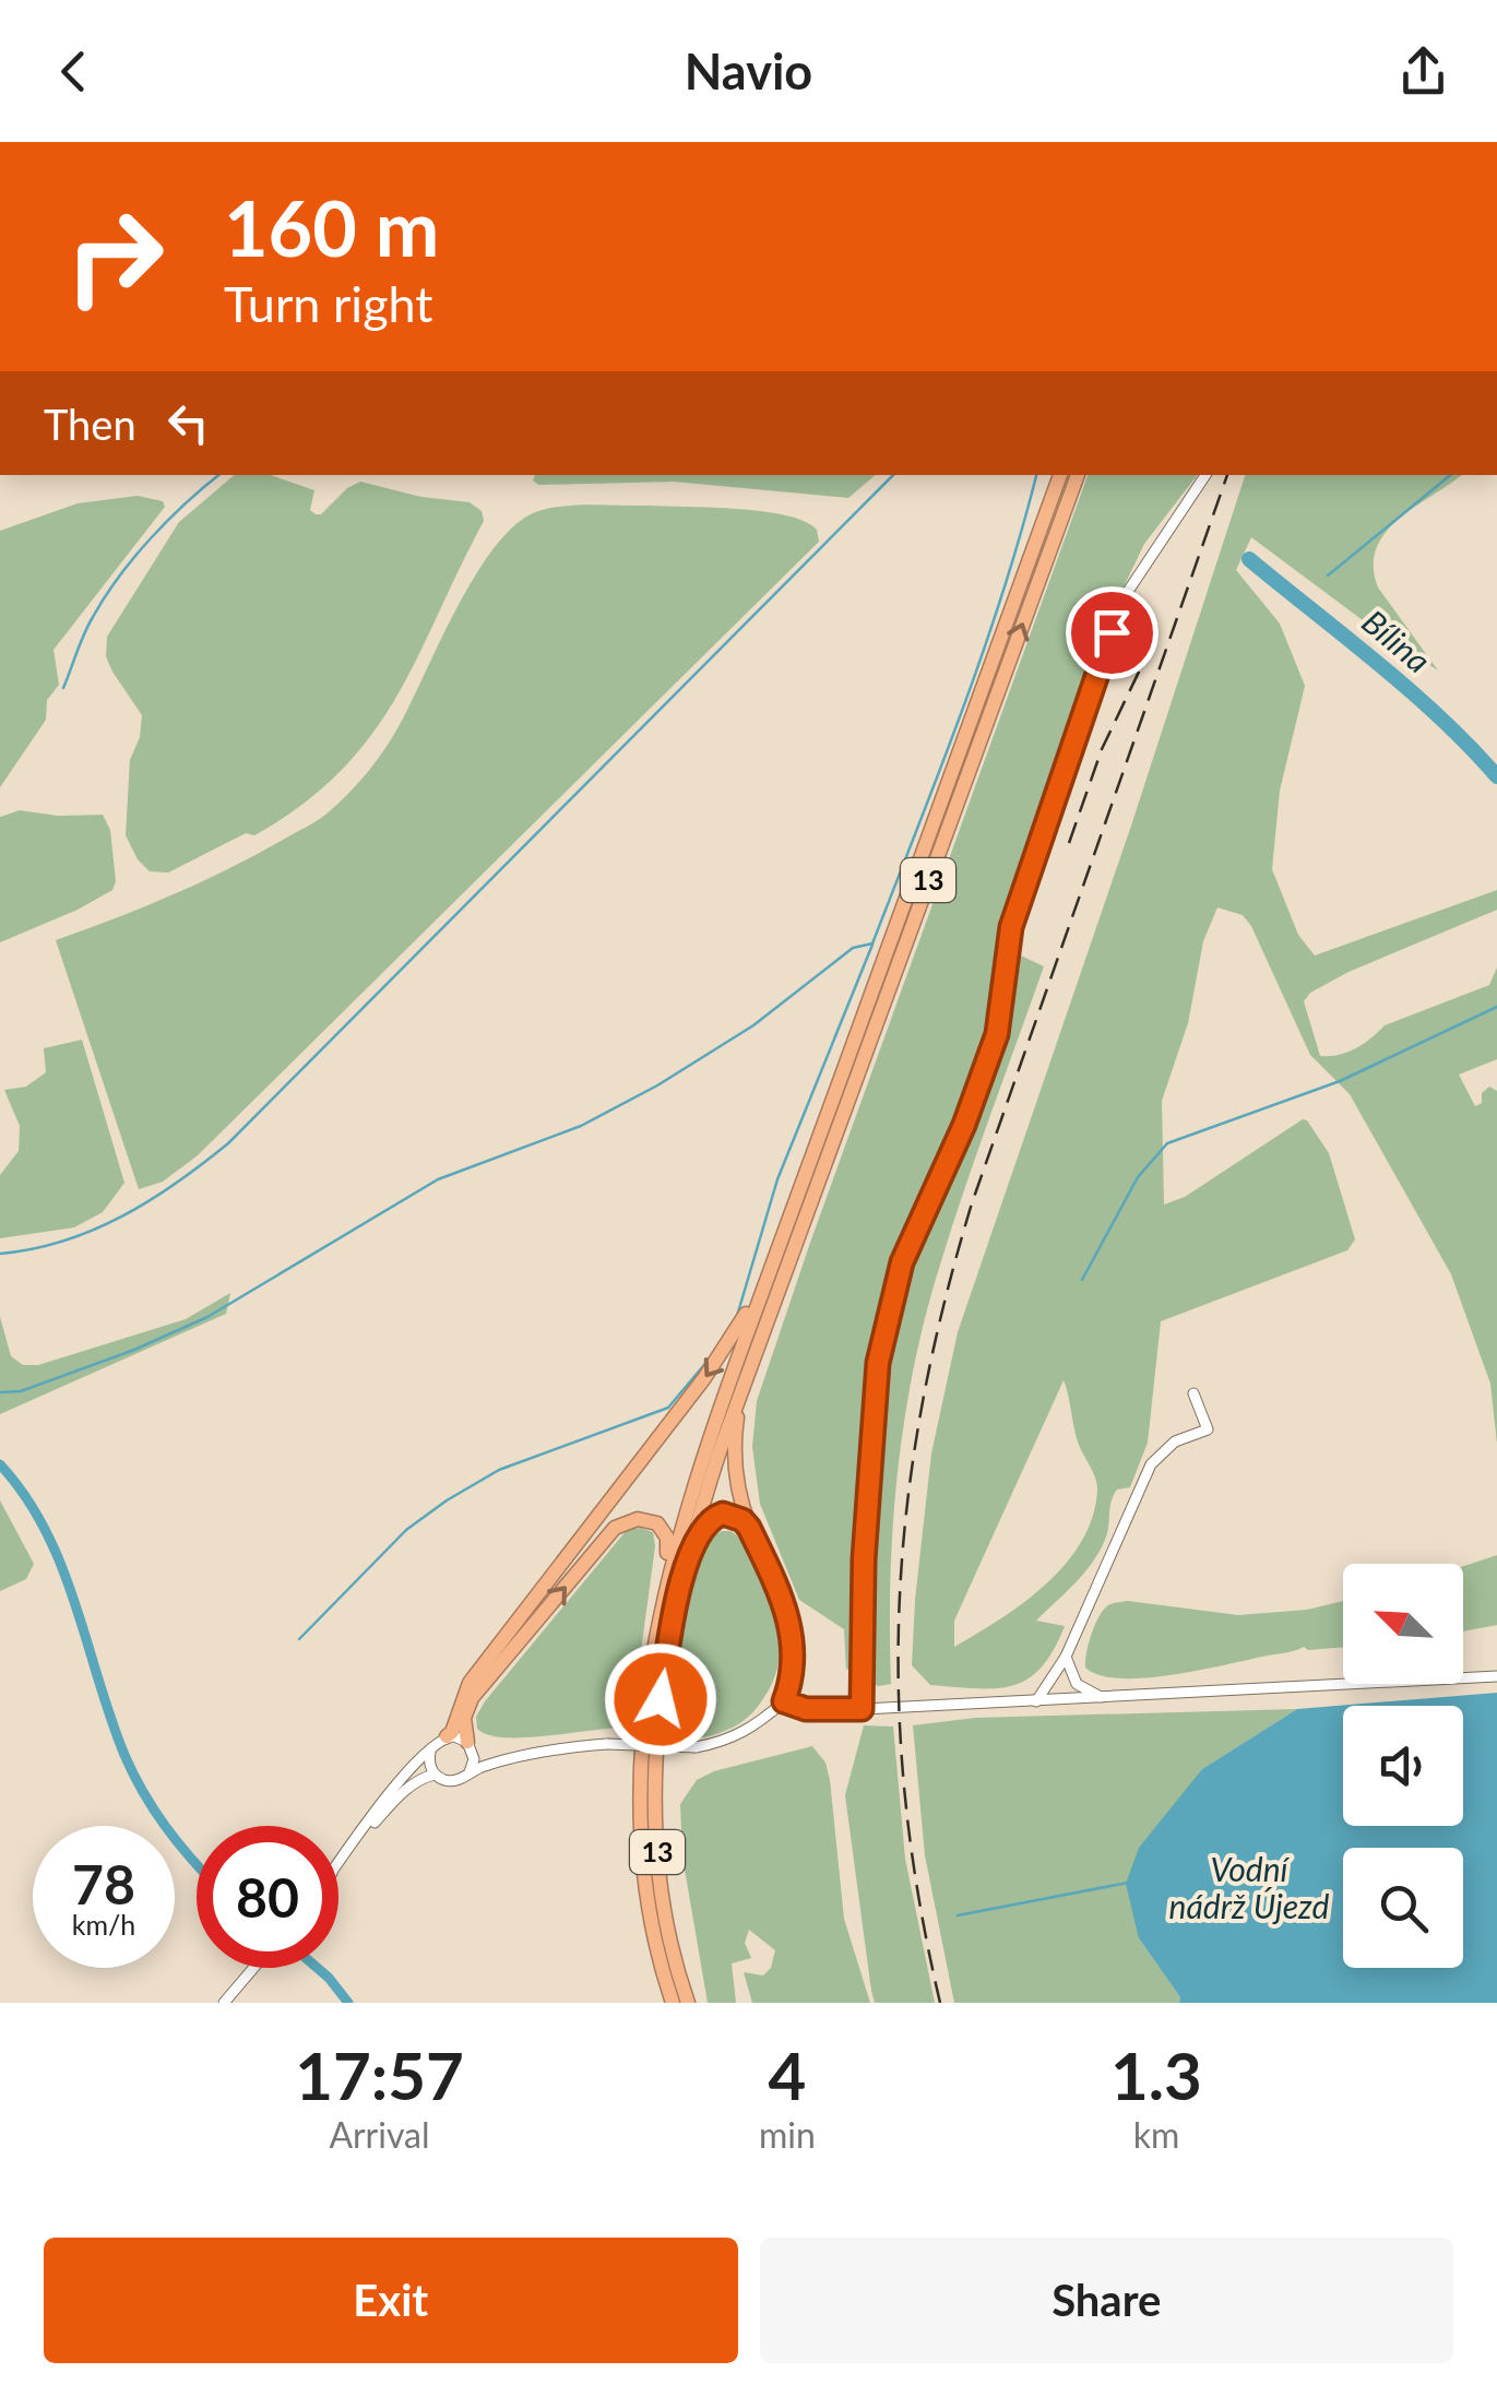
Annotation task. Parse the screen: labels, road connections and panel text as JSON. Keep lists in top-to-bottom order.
{
  "streets": {
    "highway": ["13"]
  },
  "water": ["Bílina", "Vodní nádrž Újezd"],
  "north": "top left",
  "page": {
    "header": "Navio",
    "turn": ["160 m", "Turn right"],
    "then": "Then",
    "speed": "78 km/h",
    "limit": "80",
    "eta": [
      "17:57",
      "Arrival",
      "4",
      "min",
      "1.3",
      "km"
    ],
    "buttons": ["Exit", "Share"]
  }
}
